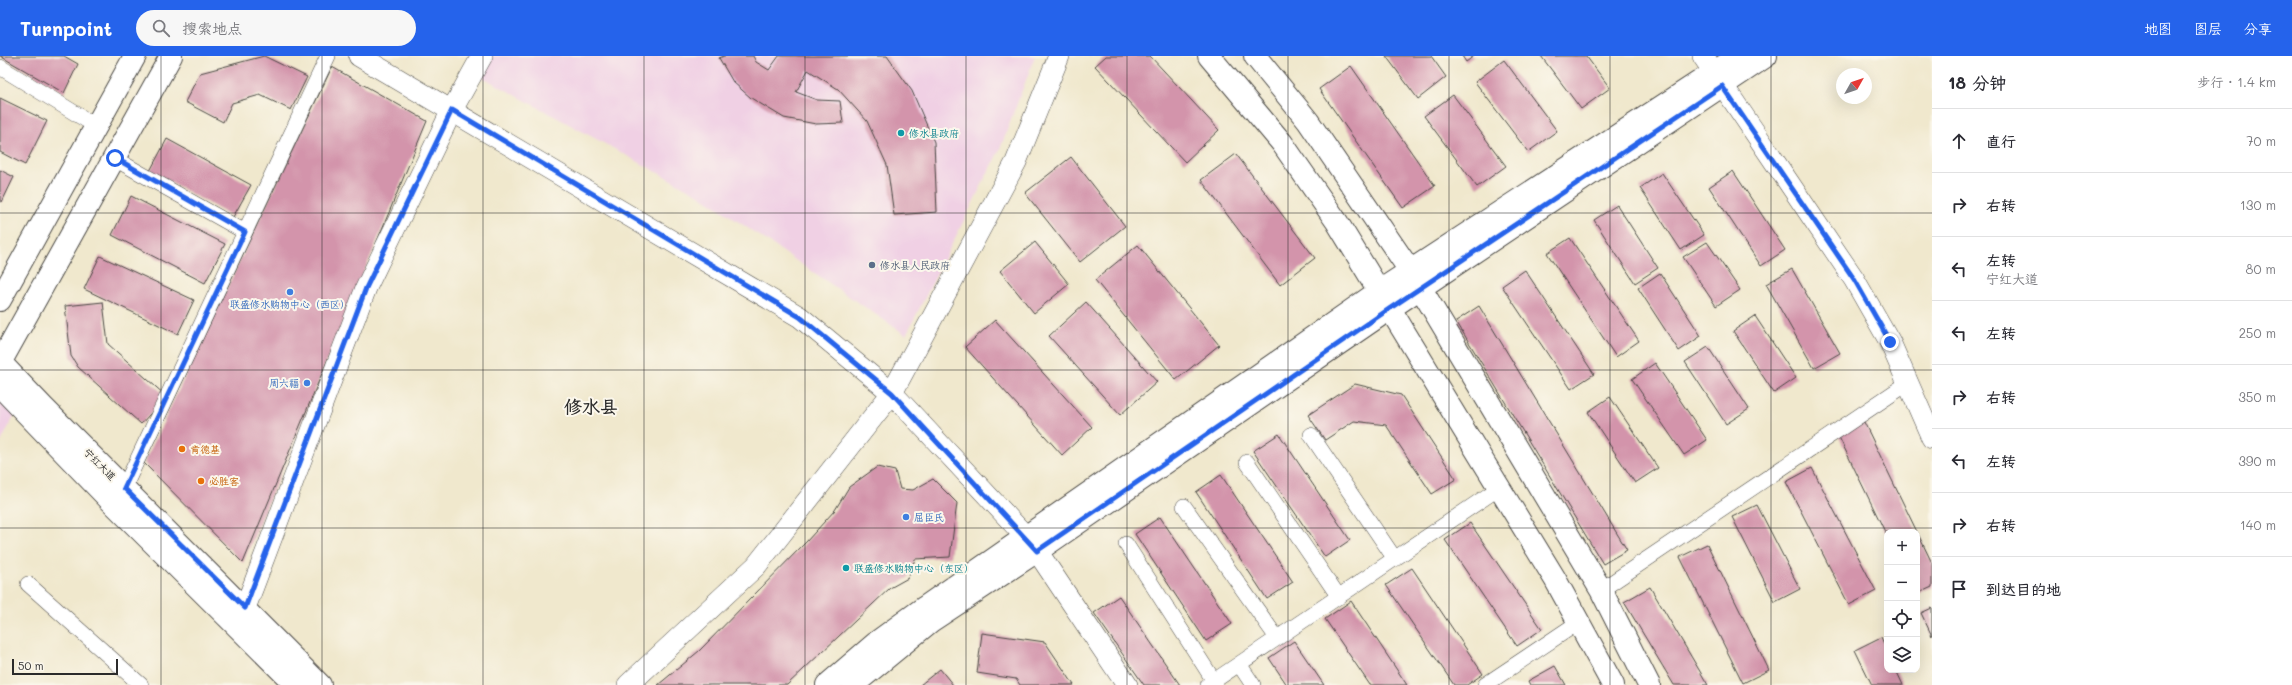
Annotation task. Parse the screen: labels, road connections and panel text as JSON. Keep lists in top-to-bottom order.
{
  "streets": {
    "main road": ["宁红大道"]
  },
  "districts": ["修水县"],
  "places": [
    "修水县政府",
    "修水县人民政府",
    "联盛修水购物中心（西区）",
    "周六福",
    "肯德基",
    "必胜客",
    "屈臣氏",
    "联盛修水购物中心（东区）"
  ],
  "scale_bar": "50 m",
  "north": "top right",
  "page": {
    "header": "Turnpoint",
    "search": "搜索地点",
    "nav": ["地图", "图层", "分享"],
    "heading": ["18 分钟", "步行 · 1.4 km"],
    "list": [
      ["直行", "70 m"],
      ["右转", "130 m"],
      ["左转", "宁红大道", "80 m"],
      ["左转", "250 m"],
      ["右转", "350 m"],
      ["左转", "390 m"],
      ["右转", "140 m"],
      "到达目的地"
    ],
    "map_buttons": ["+", "−"],
    "scale": "50 m"
  }
}
